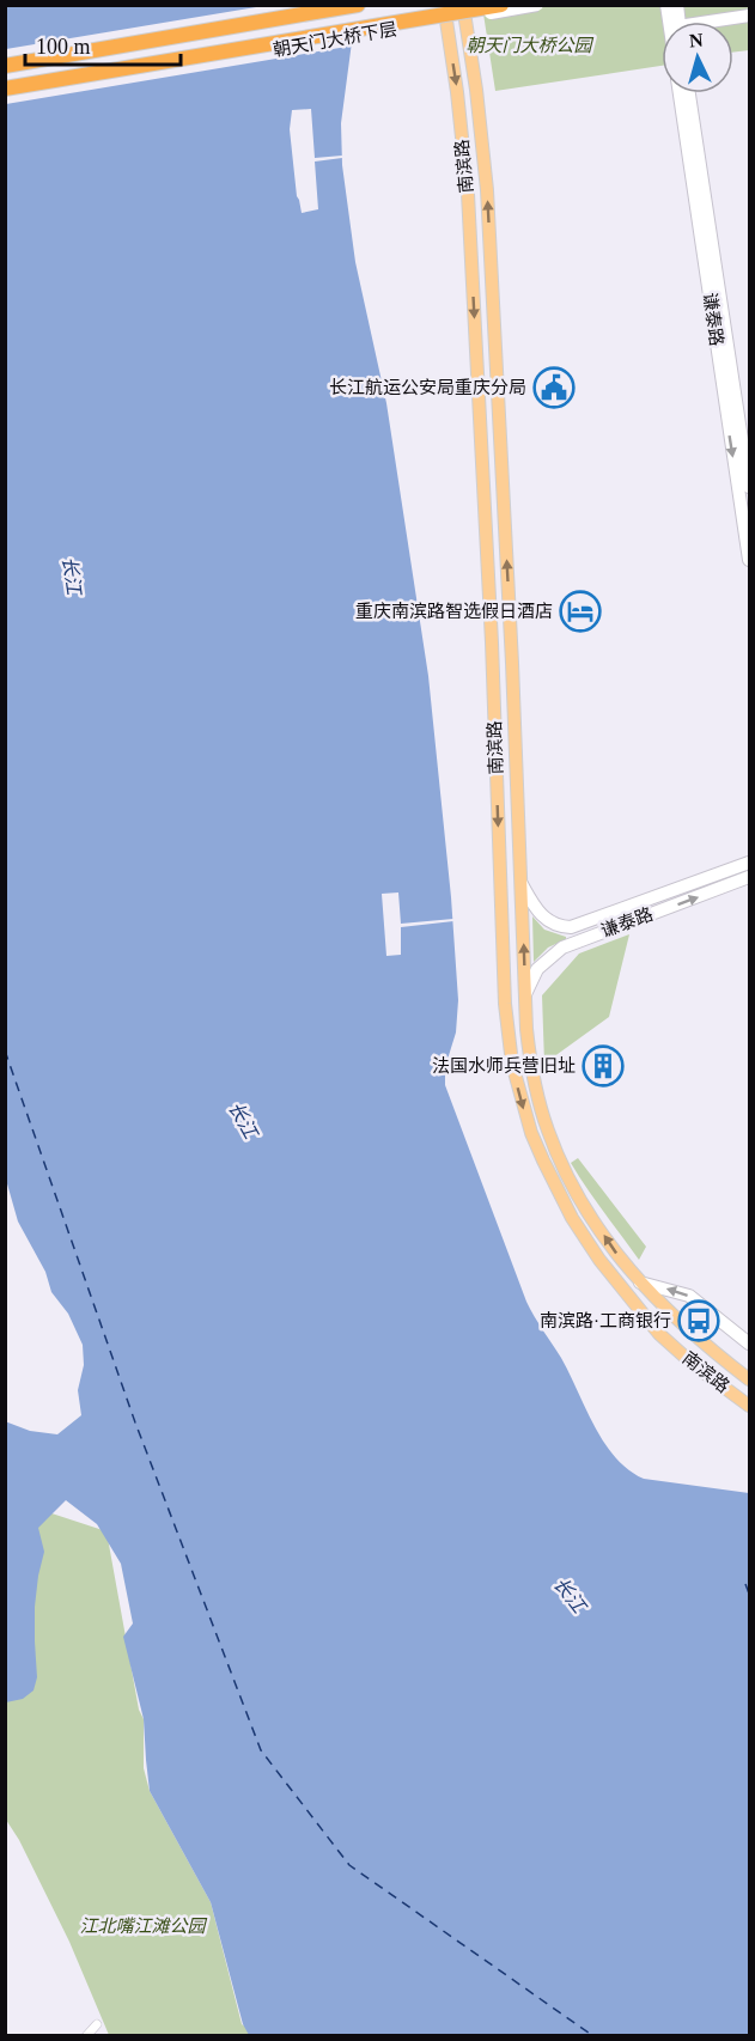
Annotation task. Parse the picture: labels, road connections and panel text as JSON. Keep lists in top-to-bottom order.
{
  "streets": {
    "main road": ["朝天门大桥下层", "南滨路", "谦泰路"]
  },
  "crossings": [
    ["南滨路", "谦泰路"]
  ],
  "water": ["长江"],
  "parks": ["朝天门大桥公园", "江北嘴江滩公园"],
  "places": {
    "public building": ["长江航运公安局重庆分局"],
    "hotel": ["重庆南滨路智选假日酒店"],
    "building": ["法国水师兵营旧址"],
    "bus stop": ["南滨路·工商银行"]
  },
  "scale_bar": "100 m",
  "north": "top"
}
